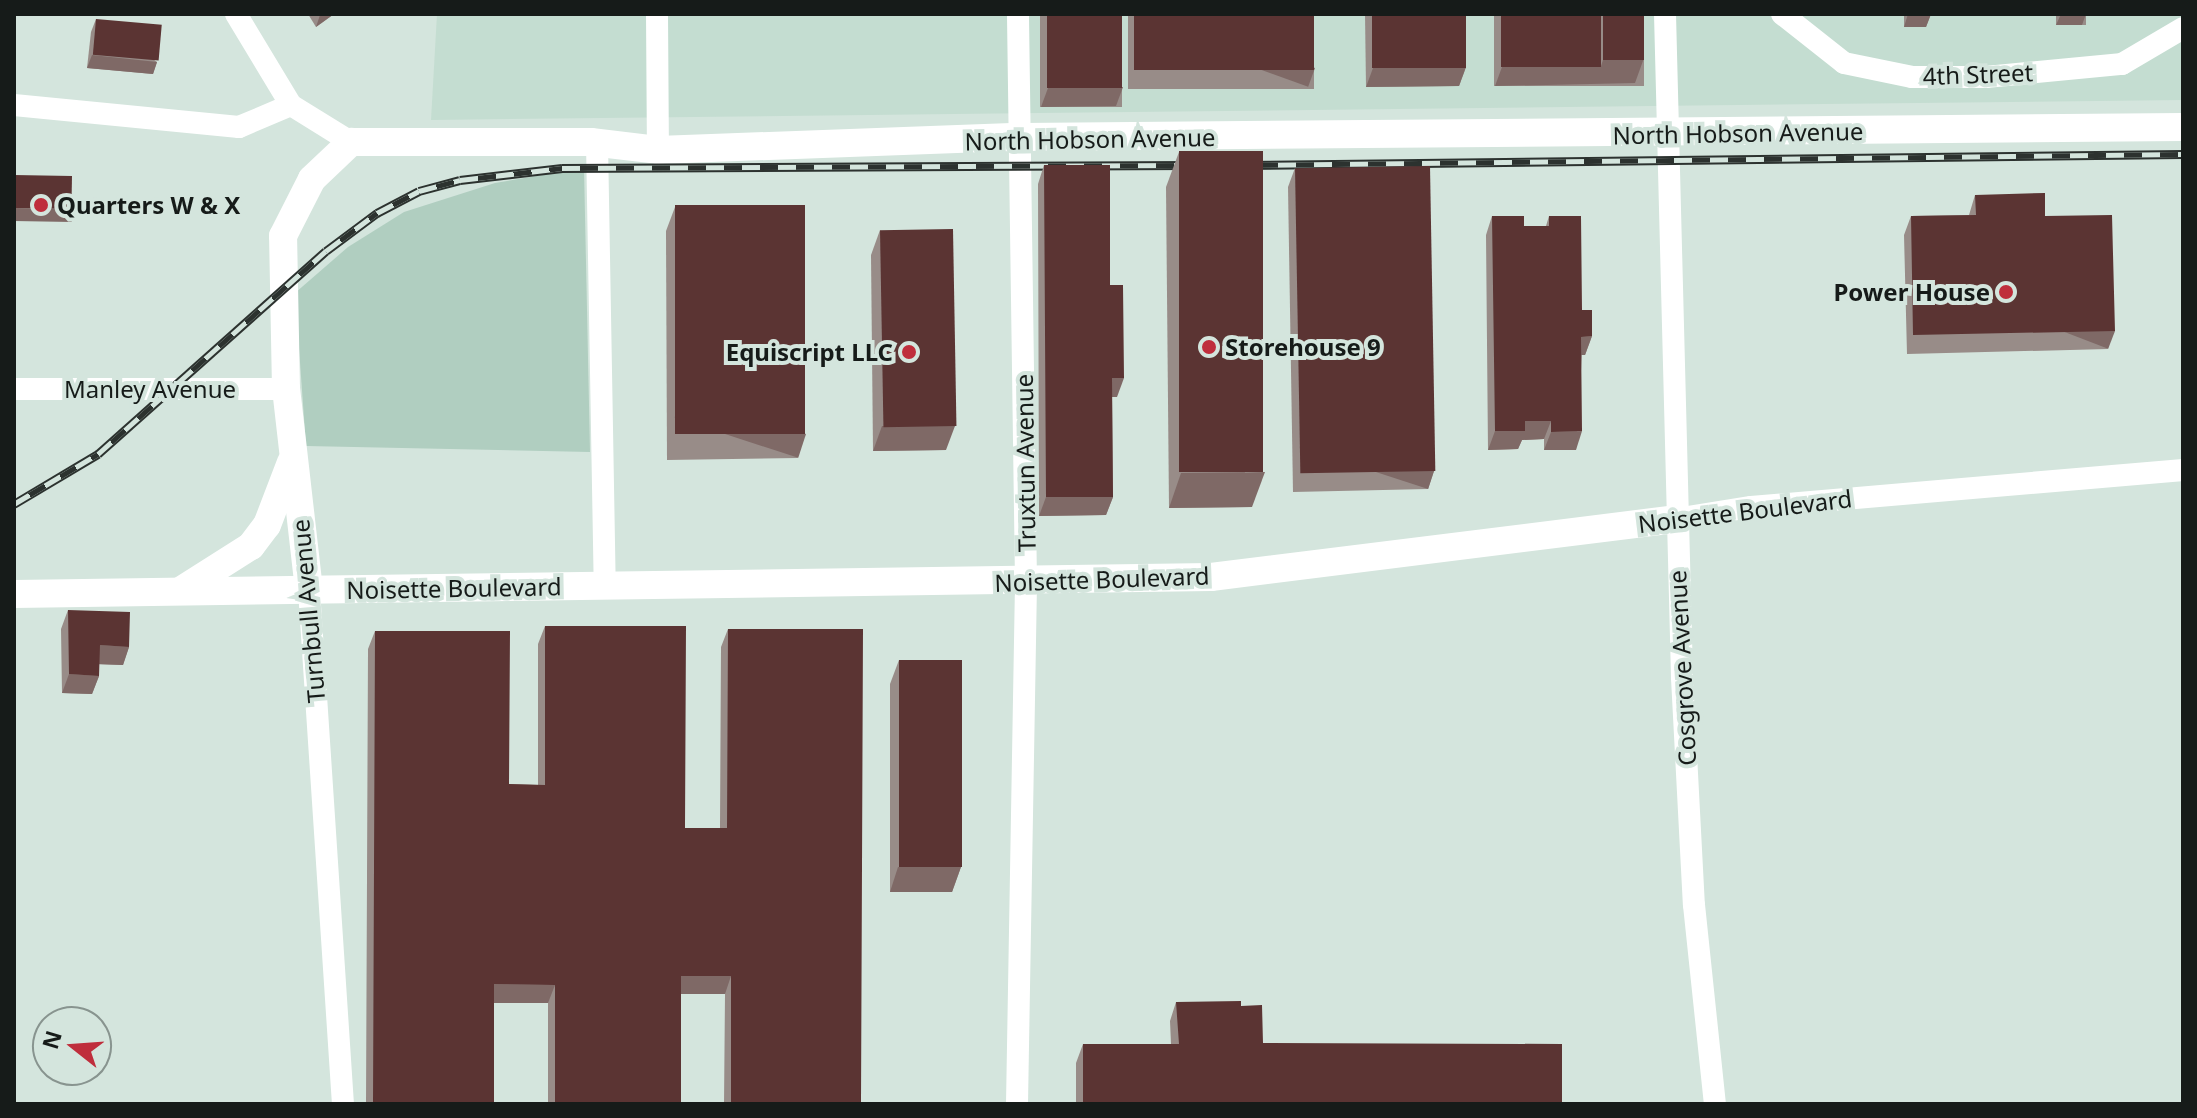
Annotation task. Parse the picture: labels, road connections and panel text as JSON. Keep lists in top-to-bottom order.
{
  "streets": {
    "street": [
      "4th Street",
      "North Hobson Avenue",
      "Manley Avenue",
      "Truxtun Avenue",
      "Noisette Boulevard",
      "Turnbull Avenue",
      "Cosgrove Avenue"
    ]
  },
  "crossings": [
    ["North Hobson Avenue", "Truxtun Avenue"],
    ["North Hobson Avenue", "Turnbull Avenue"],
    ["North Hobson Avenue", "Cosgrove Avenue"],
    ["Manley Avenue", "Turnbull Avenue"],
    ["Truxtun Avenue", "Noisette Boulevard"],
    ["Noisette Boulevard", "Turnbull Avenue"],
    ["Noisette Boulevard", "Cosgrove Avenue"]
  ],
  "places": [
    "Quarters W & X",
    "Power House",
    "Storehouse 9",
    "Equiscript LLC"
  ],
  "north": "left"
}
